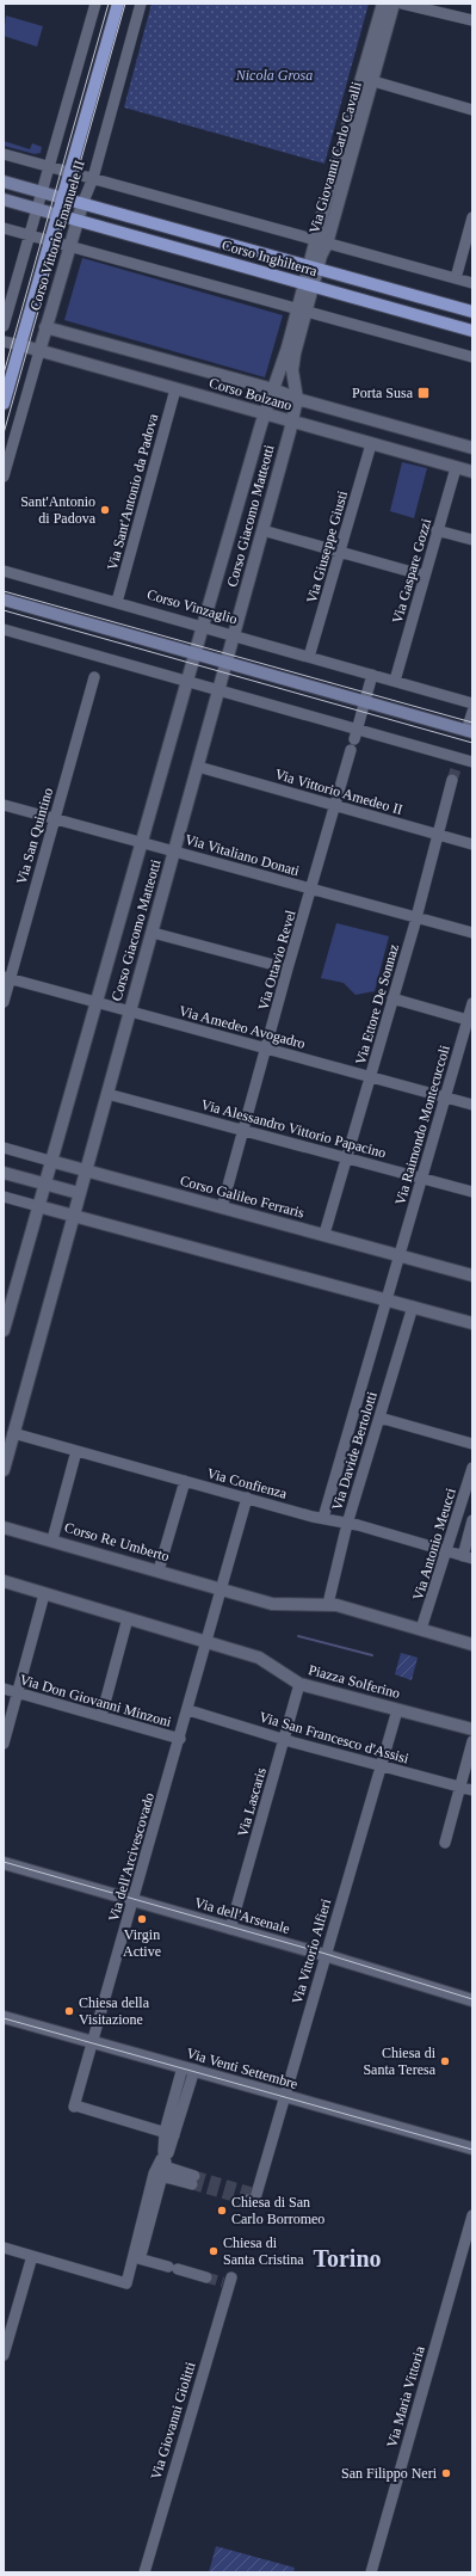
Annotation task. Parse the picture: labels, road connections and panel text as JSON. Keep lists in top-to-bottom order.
{
  "streets": {
    "main road": ["Corso Vittorio Emanuele II", "Corso Inghilterra"],
    "street": [
      "Via Giovanni Carlo Cavalli",
      "Corso Bolzano",
      "Via Sant'Antonio da Padova",
      "Corso Giacomo Matteotti",
      "Via Giuseppe Giusti",
      "Via Gaspare Gozzi",
      "Corso Vinzaglio",
      "Via Vittorio Amedeo II",
      "Via San Quintino",
      "Via Vitaliano Donati",
      "Via Ottavio Revel",
      "Via Ettore De Sonnaz",
      "Via Amedeo Avogadro",
      "Via Raimondo Montecuccoli",
      "Via Alessandro Vittorio Papacino",
      "Corso Galileo Ferraris",
      "Via Davide Bertolotti",
      "Via Confienza",
      "Corso Re Umberto",
      "Via Antonio Meucci",
      "Piazza Solferino",
      "Via Don Giovanni Minzoni",
      "Via San Francesco d'Assisi",
      "Via Lascaris",
      "Via dell'Arcivescovado",
      "Via dell'Arsenale",
      "Via Vittorio Alfieri",
      "Via Venti Settembre",
      "Via Maria Vittoria",
      "Via Giovanni Giolitti"
    ]
  },
  "crossings": [
    ["Via Giovanni Carlo Cavalli", "Corso Inghilterra"],
    ["Via Giovanni Carlo Cavalli", "Corso Giacomo Matteotti"],
    ["Corso Vittorio Emanuele II", "Corso Inghilterra"],
    ["Corso Vittorio Emanuele II", "Corso Bolzano"],
    ["Corso Bolzano", "Via Sant'Antonio da Padova"],
    ["Corso Bolzano", "Corso Giacomo Matteotti"],
    ["Corso Bolzano", "Via Giuseppe Giusti"],
    ["Corso Bolzano", "Via Gaspare Gozzi"],
    ["Via Sant'Antonio da Padova", "Corso Vinzaglio"],
    ["Corso Giacomo Matteotti", "Corso Vinzaglio"],
    ["Corso Giacomo Matteotti", "Via Vittorio Amedeo II"],
    ["Corso Giacomo Matteotti", "Via Vitaliano Donati"],
    ["Corso Giacomo Matteotti", "Via Amedeo Avogadro"],
    ["Corso Giacomo Matteotti", "Via Alessandro Vittorio Papacino"],
    ["Corso Giacomo Matteotti", "Corso Galileo Ferraris"],
    ["Corso Giacomo Matteotti", "Via Confienza"],
    ["Via Giuseppe Giusti", "Corso Vinzaglio"],
    ["Via Gaspare Gozzi", "Corso Vinzaglio"],
    ["Via Vittorio Amedeo II", "Via Ottavio Revel"],
    ["Via Vittorio Amedeo II", "Via Ettore De Sonnaz"],
    ["Via San Quintino", "Via Vitaliano Donati"],
    ["Via San Quintino", "Via Amedeo Avogadro"],
    ["Via Vitaliano Donati", "Via Ottavio Revel"],
    ["Via Vitaliano Donati", "Via Ettore De Sonnaz"],
    ["Via Ottavio Revel", "Via Amedeo Avogadro"],
    ["Via Ottavio Revel", "Via Alessandro Vittorio Papacino"],
    ["Via Ottavio Revel", "Corso Galileo Ferraris"],
    ["Via Ettore De Sonnaz", "Via Amedeo Avogadro"],
    ["Via Ettore De Sonnaz", "Via Alessandro Vittorio Papacino"],
    ["Via Ettore De Sonnaz", "Corso Galileo Ferraris"],
    ["Via Amedeo Avogadro", "Via Raimondo Montecuccoli"],
    ["Via Raimondo Montecuccoli", "Via Alessandro Vittorio Papacino"],
    ["Via Raimondo Montecuccoli", "Corso Galileo Ferraris"],
    ["Via Raimondo Montecuccoli", "Via Davide Bertolotti"],
    ["Corso Galileo Ferraris", "Via Davide Bertolotti"],
    ["Via Davide Bertolotti", "Via Confienza"],
    ["Via Confienza", "Via Antonio Meucci"],
    ["Via Confienza", "Via dell'Arcivescovado"],
    ["Corso Re Umberto", "Via dell'Arcivescovado"],
    ["Piazza Solferino", "Via Lascaris"],
    ["Piazza Solferino", "Via dell'Arcivescovado"],
    ["Piazza Solferino", "Via Vittorio Alfieri"],
    ["Via Don Giovanni Minzoni", "Via dell'Arcivescovado"],
    ["Via San Francesco d'Assisi", "Via Lascaris"],
    ["Via San Francesco d'Assisi", "Via dell'Arcivescovado"],
    ["Via San Francesco d'Assisi", "Via Vittorio Alfieri"],
    ["Via Lascaris", "Via dell'Arsenale"],
    ["Via dell'Arcivescovado", "Via dell'Arsenale"],
    ["Via dell'Arcivescovado", "Via Venti Settembre"],
    ["Via dell'Arsenale", "Via Vittorio Alfieri"],
    ["Via Vittorio Alfieri", "Via Venti Settembre"]
  ],
  "districts": ["Torino"],
  "parks": ["Nicola Grosa"],
  "places": {
    "transit": ["Porta Susa"],
    "other": [
      "Sant'Antonio di Padova",
      "Virgin Active",
      "Chiesa della Visitazione",
      "Chiesa di Santa Teresa",
      "Chiesa di San Carlo Borromeo",
      "Chiesa di Santa Cristina",
      "San Filippo Neri"
    ]
  }
}
